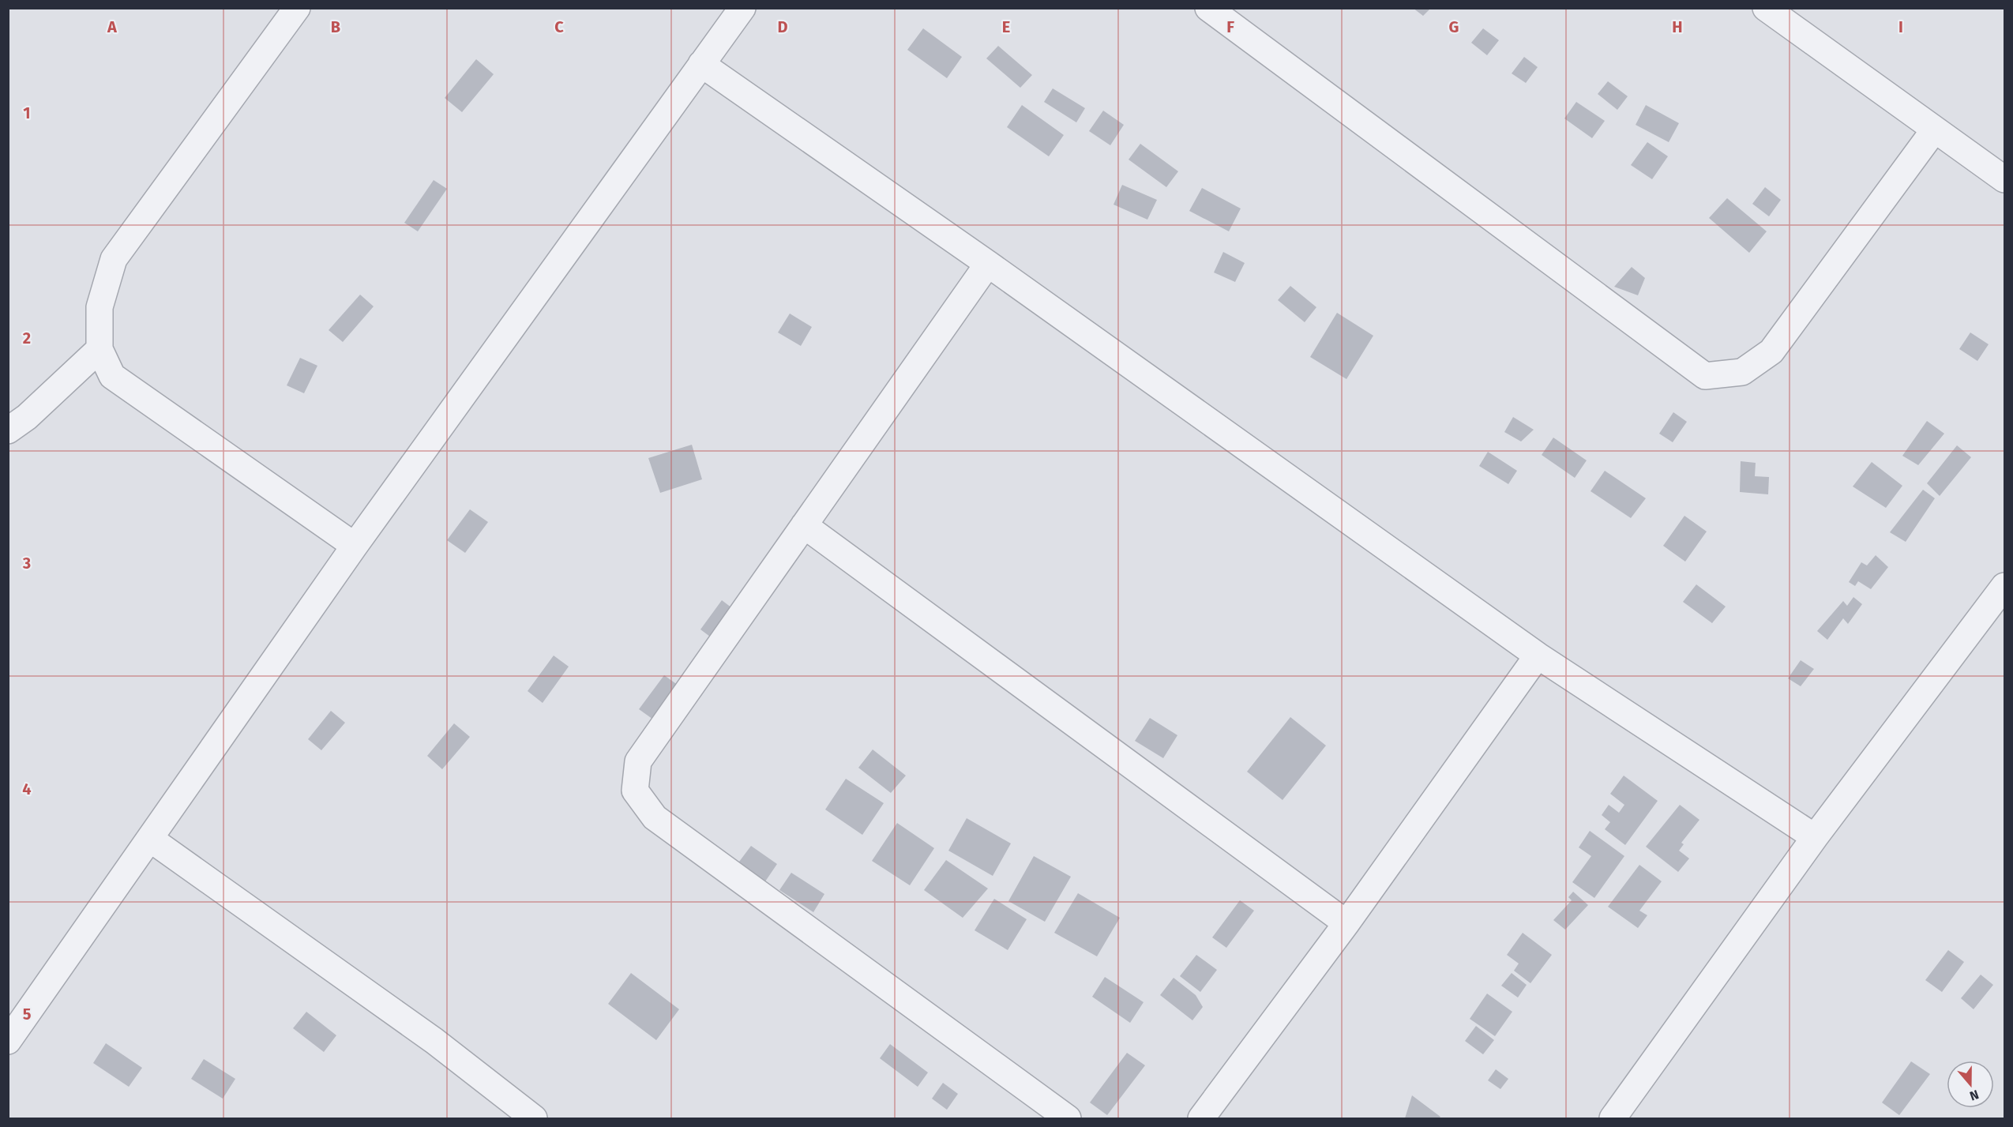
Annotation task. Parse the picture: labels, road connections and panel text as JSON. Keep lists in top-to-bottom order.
{
  "north": "bottom",
  "grid": {
    "columns": [
      "A",
      "B",
      "C",
      "D",
      "E",
      "F",
      "G",
      "H",
      "I"
    ],
    "rows": [
      "1",
      "2",
      "3",
      "4",
      "5"
    ]
  }
}
